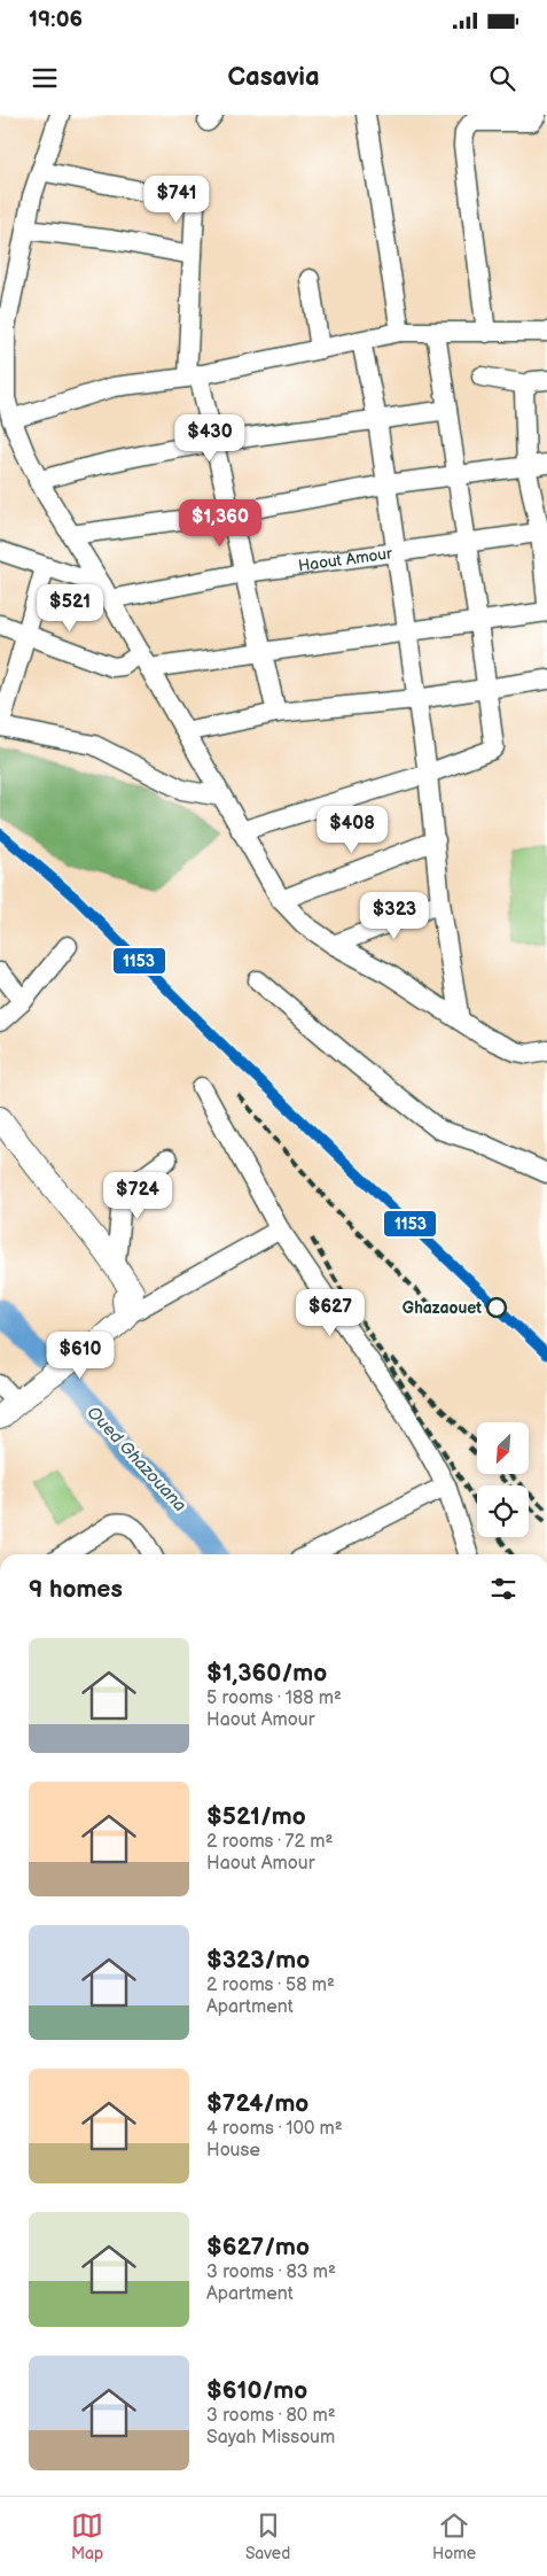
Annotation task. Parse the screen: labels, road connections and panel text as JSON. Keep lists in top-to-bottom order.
{
  "streets": {
    "street": ["Haout Amour"]
  },
  "water": ["Oued Ghazouana"],
  "places": ["Ghazaouet"],
  "lines": ["transit line 1153"],
  "north": "bottom left",
  "page": {
    "status": "19:06",
    "header": "Casavia",
    "price": [
      "$741",
      "$430",
      "$1,360",
      "$521",
      "$408",
      "$323",
      "$724",
      "$627",
      "$610"
    ],
    "heading": "9 homes",
    "list": [
      {
        "name": "$1,360/mo",
        "note": "5 rooms · 188 m² · Haout Amour"
      },
      {
        "name": "$521/mo",
        "note": "2 rooms · 72 m² · Haout Amour"
      },
      {
        "name": "$323/mo",
        "note": "2 rooms · 58 m² · Apartment"
      },
      {
        "name": "$724/mo",
        "note": "4 rooms · 100 m² · House"
      },
      {
        "name": "$627/mo",
        "note": "3 rooms · 83 m² · Apartment"
      },
      {
        "name": "$610/mo",
        "note": "3 rooms · 80 m² · Sayah Missoum"
      }
    ],
    "tabs": ["Map", "Saved", "Home"]
  }
}
